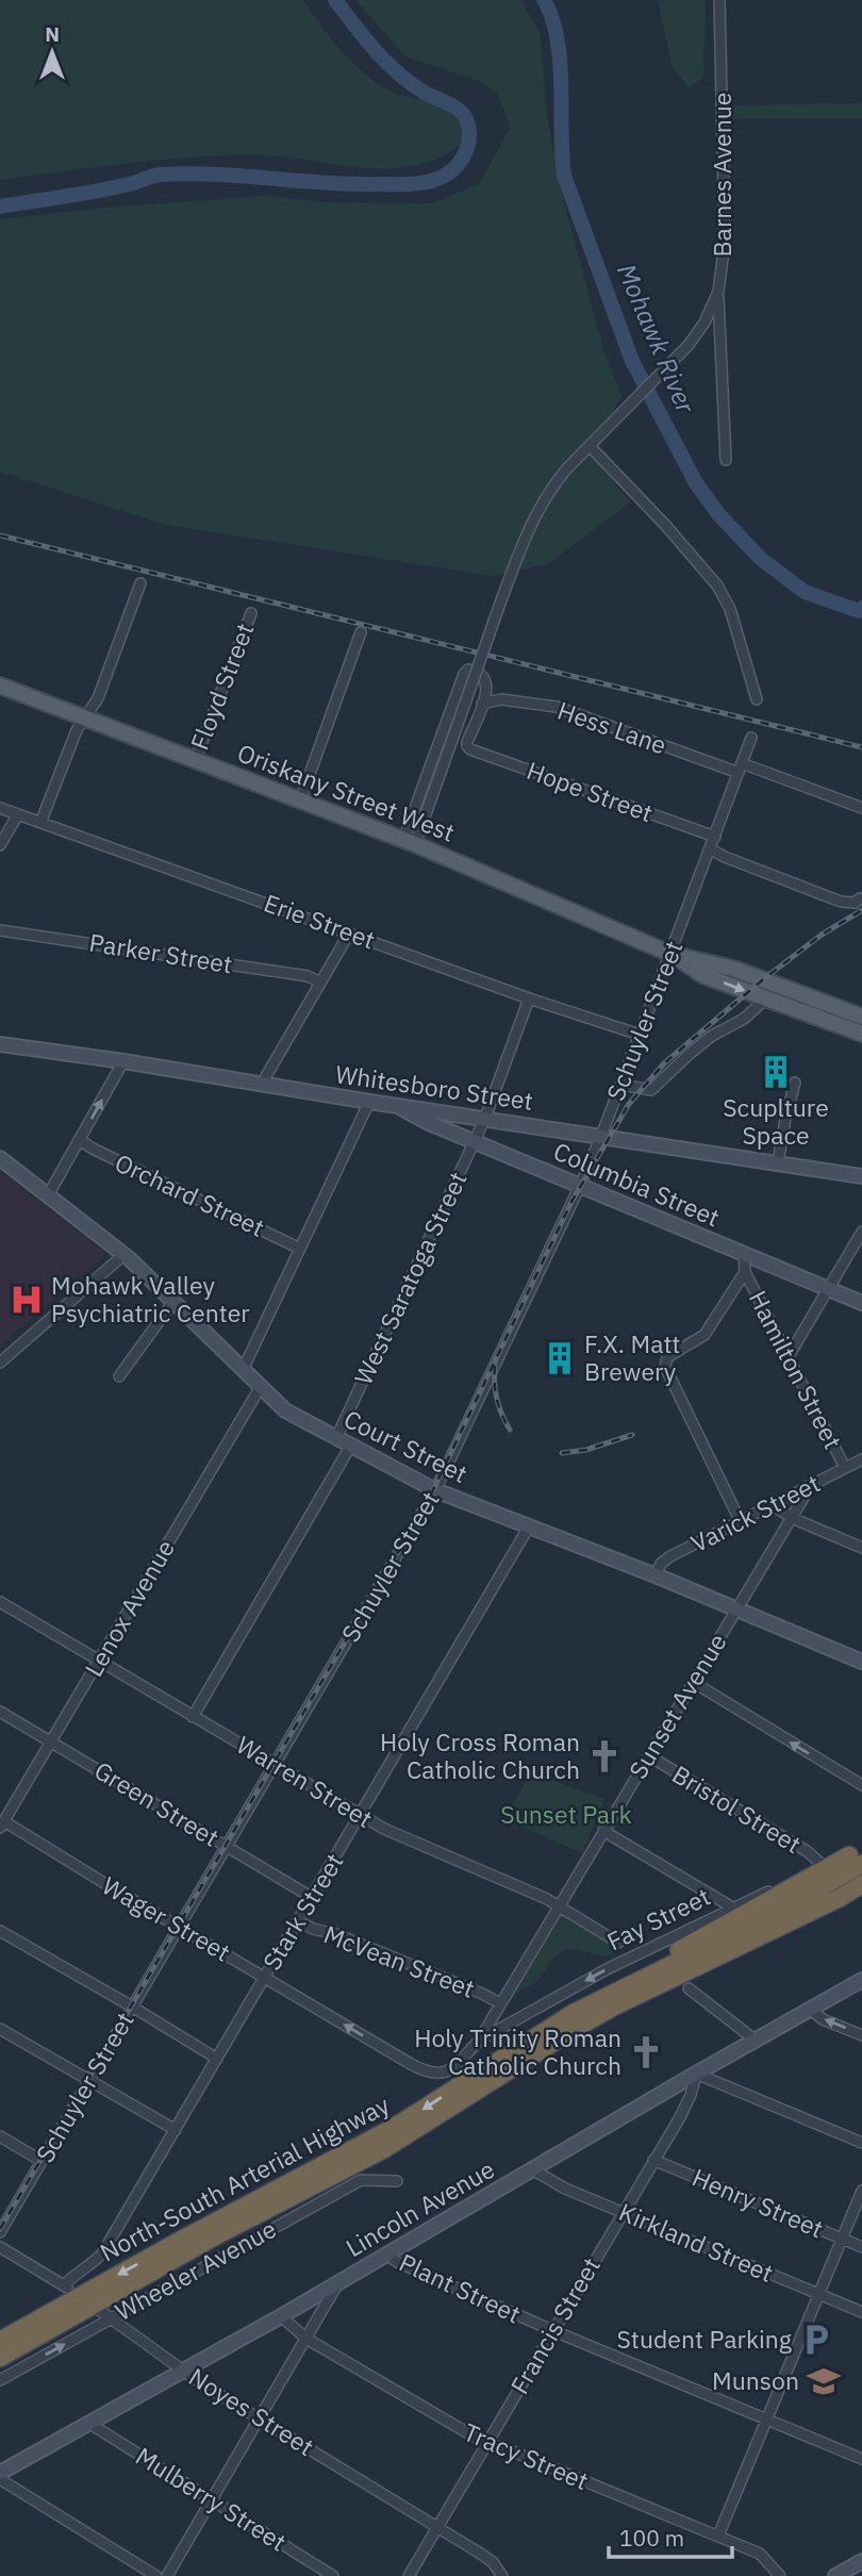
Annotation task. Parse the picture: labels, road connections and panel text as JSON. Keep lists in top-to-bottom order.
{
  "streets": {
    "highway": ["North-South Arterial Highway"],
    "main road": ["Oriskany Street West"],
    "street": [
      "Barnes Avenue",
      "Floyd Street",
      "Hess Lane",
      "Hope Street",
      "Erie Street",
      "Parker Street",
      "Schuyler Street",
      "Whitesboro Street",
      "Columbia Street",
      "Orchard Street",
      "West Saratoga Street",
      "Hamilton Street",
      "Court Street",
      "Varick Street",
      "Lenox Avenue",
      "Sunset Avenue",
      "Warren Street",
      "Green Street",
      "Bristol Street",
      "Stark Street",
      "Wager Street",
      "Fay Street",
      "McVean Street",
      "Henry Street",
      "Lincoln Avenue",
      "Kirkland Street",
      "Wheeler Avenue",
      "Plant Street",
      "Francis Street",
      "Noyes Street",
      "Tracy Street",
      "Mulberry Street"
    ]
  },
  "crossings": [
    ["Barnes Avenue", "Oriskany Street West"],
    ["Floyd Street", "Oriskany Street West"],
    ["Hess Lane", "Hope Street"],
    ["Hess Lane", "Schuyler Street"],
    ["Hope Street", "Schuyler Street"],
    ["Oriskany Street West", "Schuyler Street"],
    ["Erie Street", "Schuyler Street"],
    ["Erie Street", "West Saratoga Street"],
    ["Schuyler Street", "Whitesboro Street"],
    ["Schuyler Street", "Columbia Street"],
    ["Schuyler Street", "Court Street"],
    ["Schuyler Street", "Warren Street"],
    ["Schuyler Street", "Green Street"],
    ["Schuyler Street", "Wager Street"],
    ["Whitesboro Street", "Columbia Street"],
    ["Whitesboro Street", "West Saratoga Street"],
    ["Columbia Street", "West Saratoga Street"],
    ["West Saratoga Street", "Court Street"],
    ["Hamilton Street", "Varick Street"],
    ["Court Street", "Varick Street"],
    ["Court Street", "Lenox Avenue"],
    ["Court Street", "Sunset Avenue"],
    ["Court Street", "Stark Street"],
    ["Varick Street", "Sunset Avenue"],
    ["Lenox Avenue", "Warren Street"],
    ["Lenox Avenue", "Green Street"],
    ["Lenox Avenue", "Wager Street"],
    ["Sunset Avenue", "Warren Street"],
    ["Sunset Avenue", "Bristol Street"],
    ["Sunset Avenue", "Wager Street"],
    ["Sunset Avenue", "Fay Street"],
    ["Sunset Avenue", "McVean Street"],
    ["Warren Street", "Stark Street"],
    ["Green Street", "Stark Street"],
    ["Bristol Street", "Fay Street"],
    ["Stark Street", "Wager Street"],
    ["Stark Street", "McVean Street"],
    ["Stark Street", "Noyes Street"],
    ["Wager Street", "Fay Street"],
    ["Fay Street", "North-South Arterial Highway"],
    ["North-South Arterial Highway", "Noyes Street"],
    ["Henry Street", "Francis Street"],
    ["Lincoln Avenue", "Kirkland Street"],
    ["Lincoln Avenue", "Plant Street"],
    ["Lincoln Avenue", "Francis Street"],
    ["Lincoln Avenue", "Noyes Street"],
    ["Lincoln Avenue", "Tracy Street"],
    ["Lincoln Avenue", "Mulberry Street"],
    ["Kirkland Street", "Francis Street"],
    ["Wheeler Avenue", "Noyes Street"],
    ["Plant Street", "Francis Street"],
    ["Francis Street", "Noyes Street"],
    ["Francis Street", "Tracy Street"]
  ],
  "one_way": ["Wager Street", "Fay Street"],
  "water": ["Mohawk River"],
  "parks": ["Sunset Park"],
  "places": {
    "building": ["Scuplture Space", "F.X. Matt Brewery"],
    "hospital": ["Mohawk Valley Psychiatric Center"],
    "church": ["Holy Cross Roman Catholic Church", "Holy Trinity Roman Catholic Church"],
    "parking": ["Student Parking"],
    "school or university": ["Munson"]
  },
  "scale_bar": "100 m",
  "north": "top"
}
